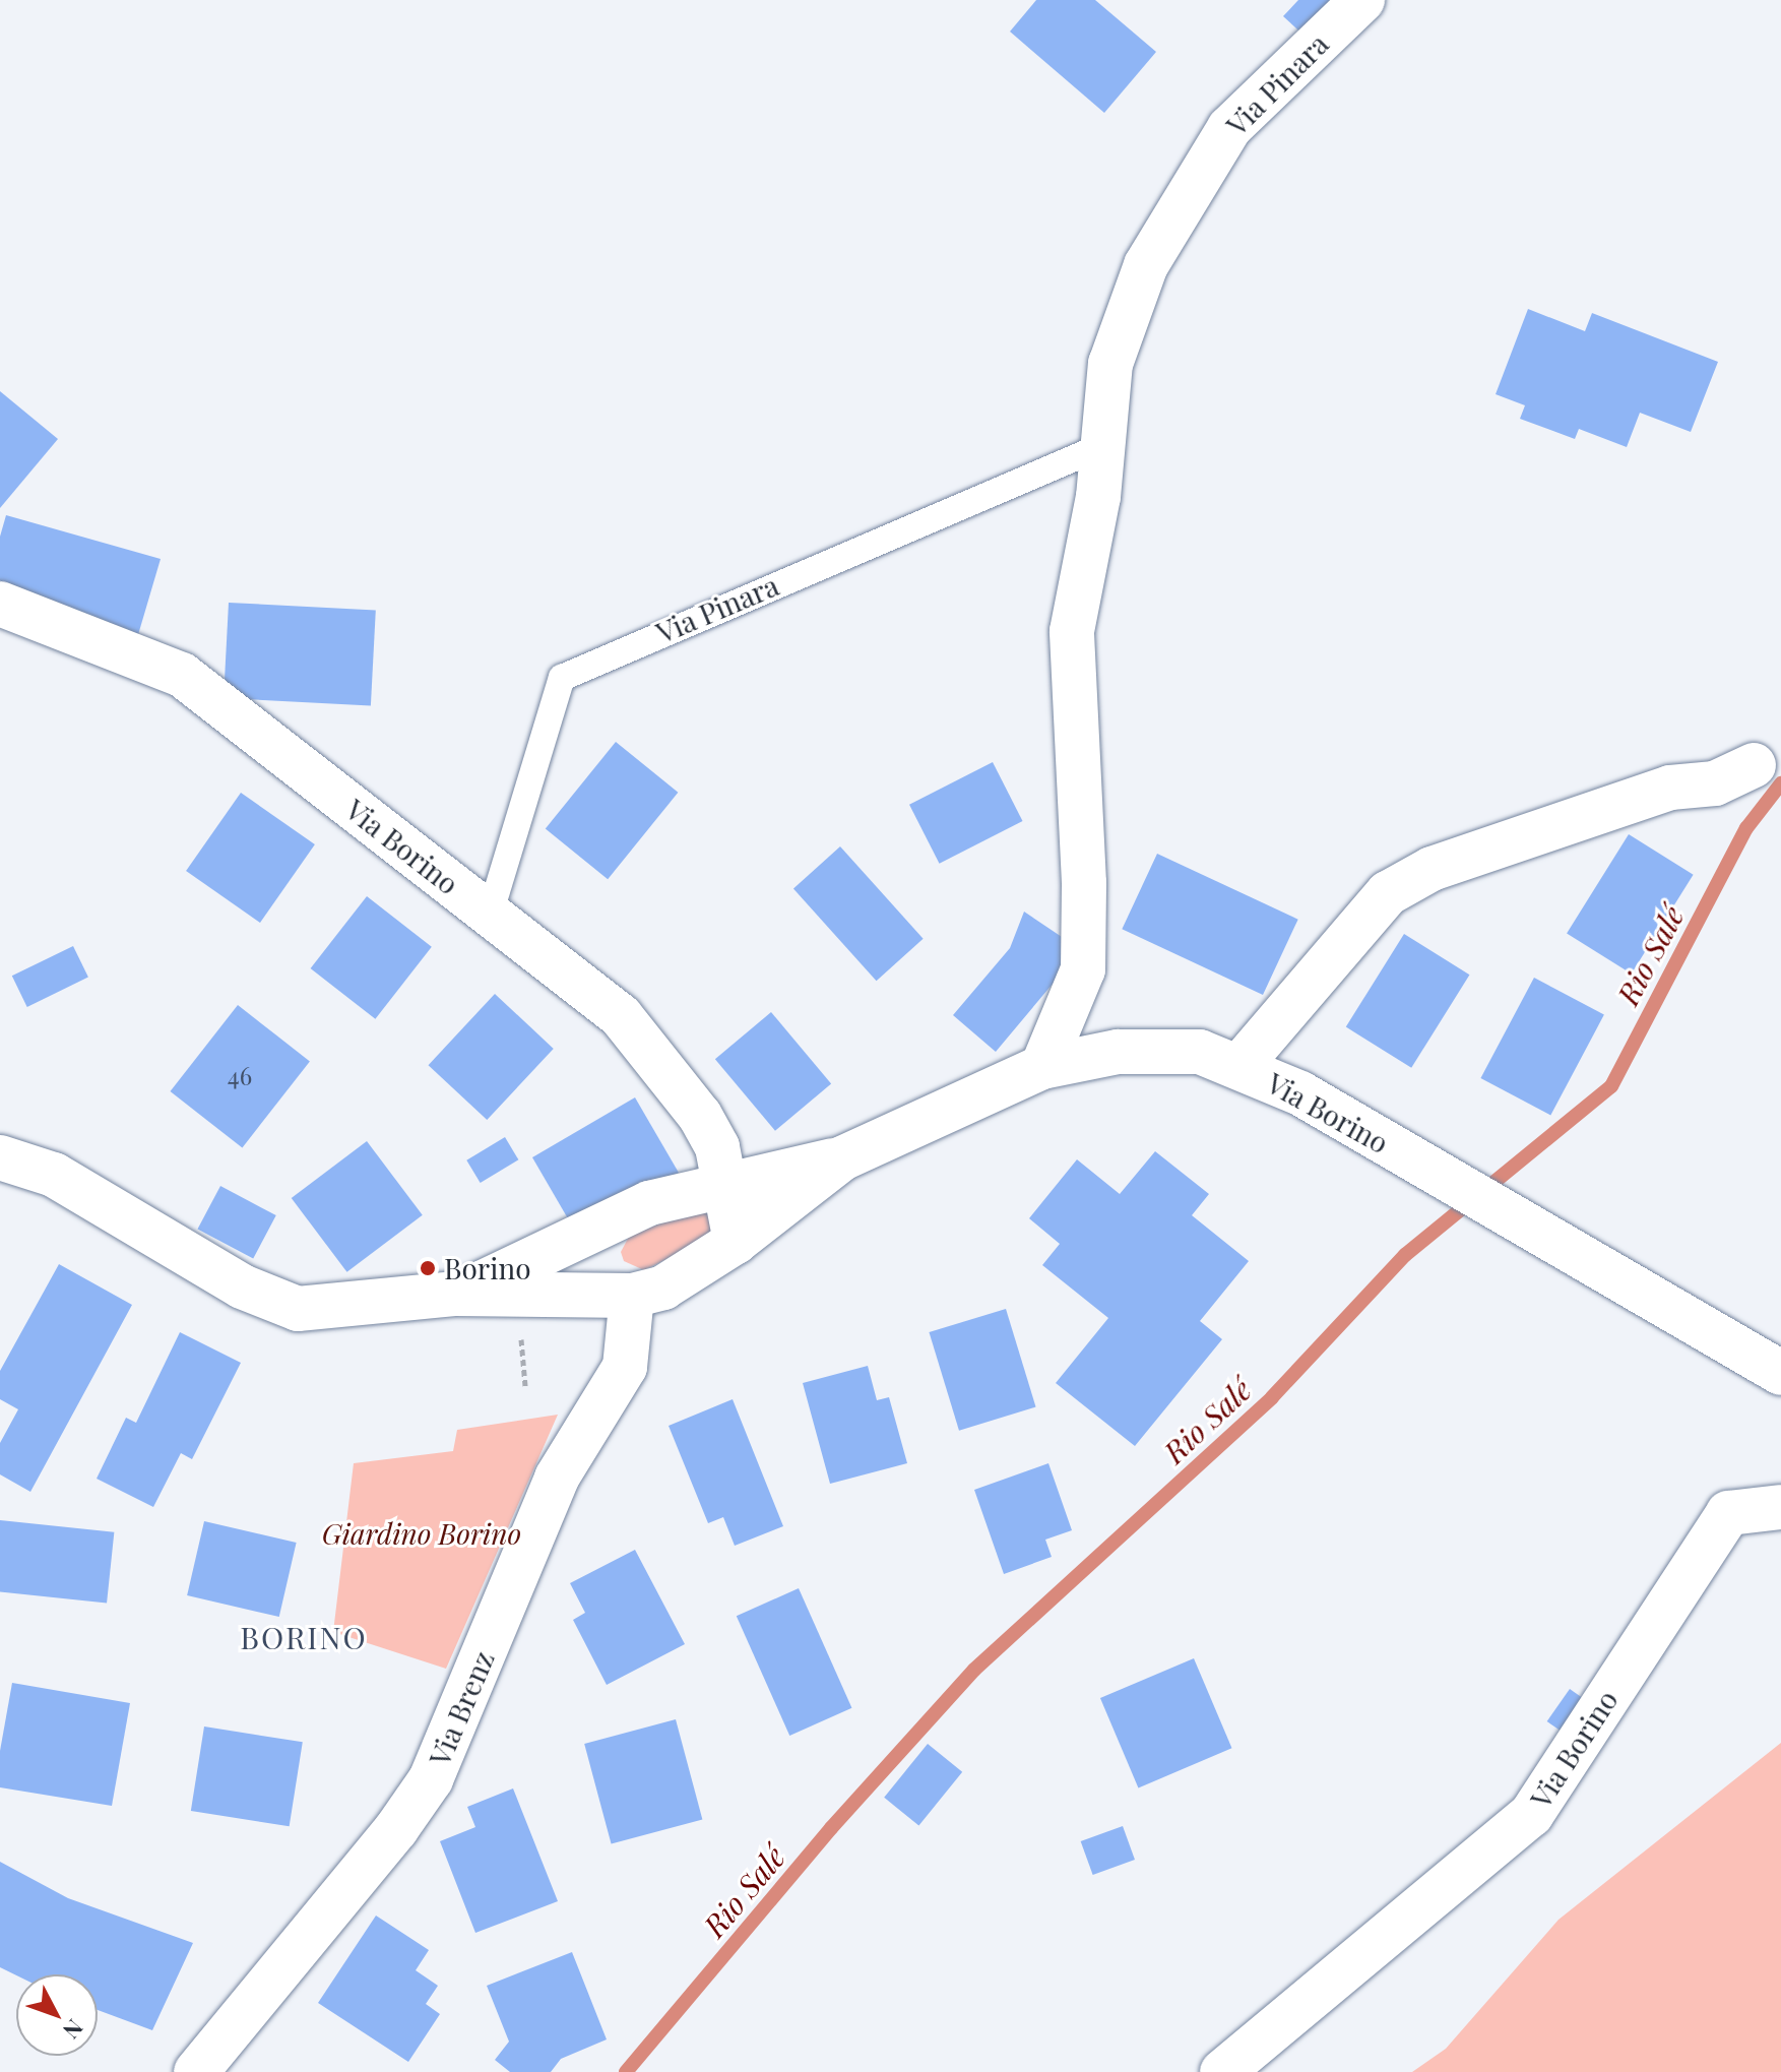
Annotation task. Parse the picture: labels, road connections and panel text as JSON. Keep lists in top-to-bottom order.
{
  "streets": {
    "street": ["Via Pinara", "Via Borino", "Via Brenz"]
  },
  "crossings": [
    ["Via Pinara", "Via Borino"],
    ["Via Borino", "Via Brenz"]
  ],
  "districts": ["BORINO"],
  "water": ["Rio Salé"],
  "parks": ["Giardino Borino"],
  "places": ["Borino"],
  "house_numbers": ["46"],
  "north": "bottom right"
}
